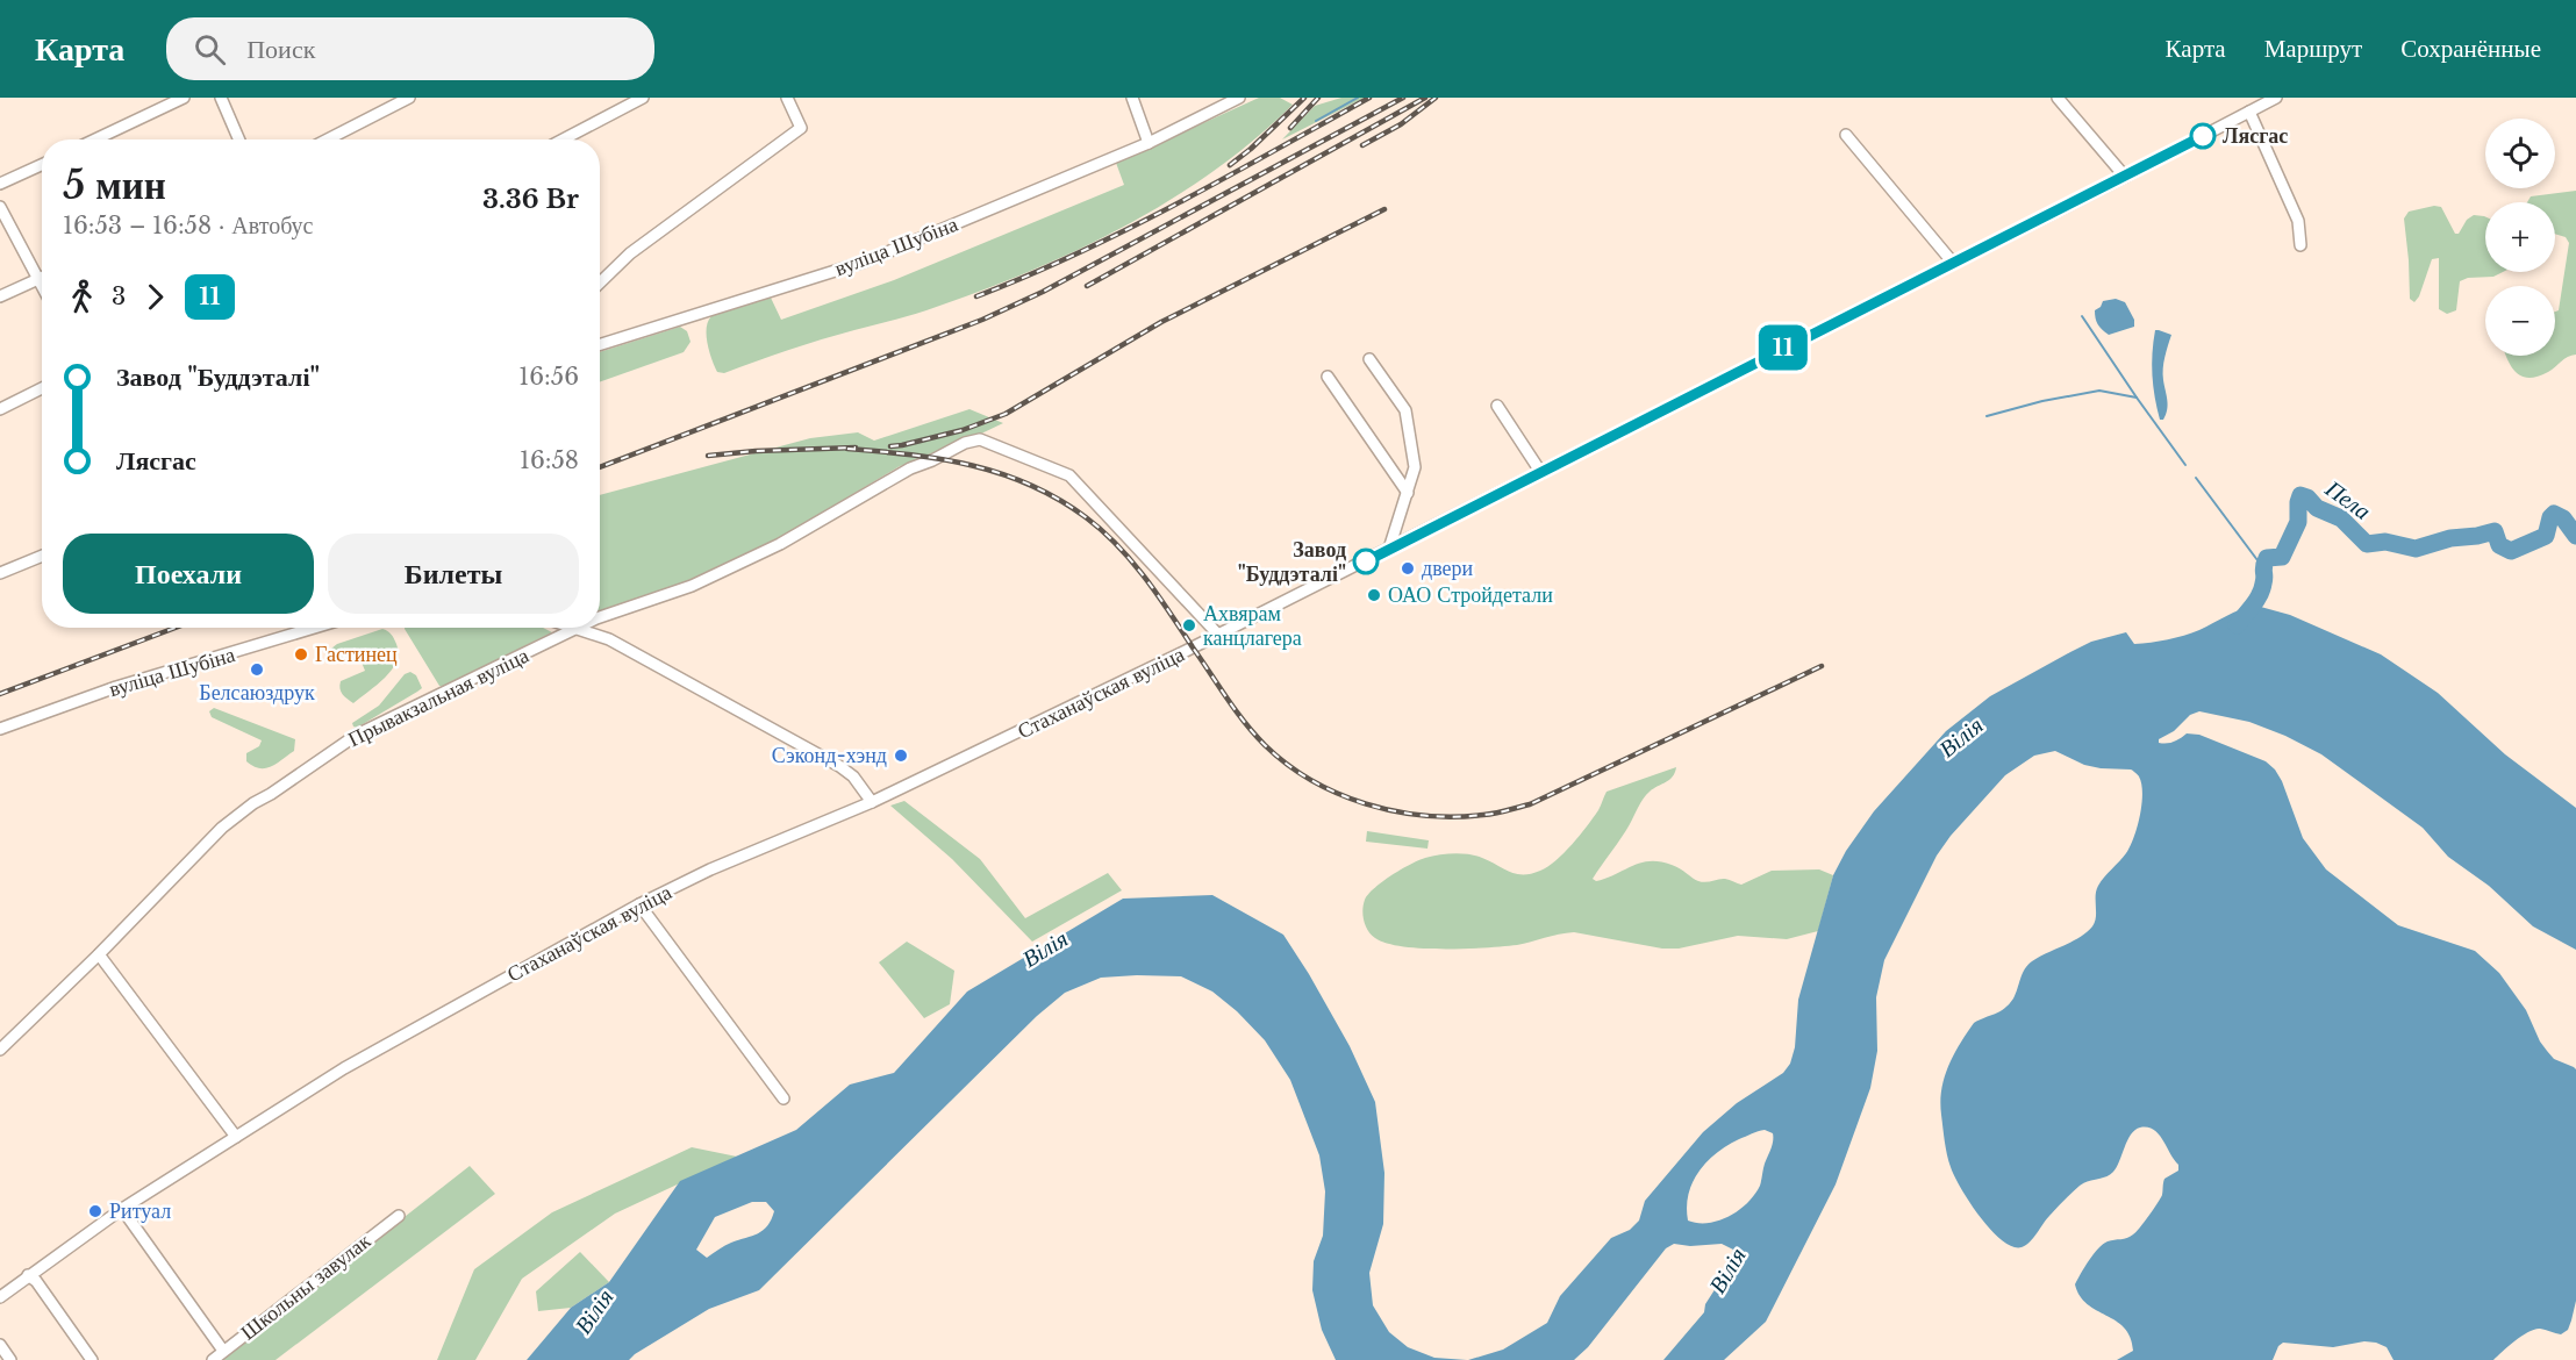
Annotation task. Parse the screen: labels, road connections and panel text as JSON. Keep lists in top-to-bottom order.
{
  "streets": {
    "street": [
      "вуліца Шубіна",
      "Стаханаўская вуліца",
      "Прывакзальная вуліца",
      "Школьны завулак"
    ]
  },
  "crossings": [
    ["Стаханаўская вуліца", "Прывакзальная вуліца"]
  ],
  "water": ["Пела", "Вілія"],
  "places": [
    "Лясгас",
    "Завод \"Буддэталі\"",
    "двери",
    "ОАО Стройдетали",
    "Ахвярам канцлагера",
    "Гастинец",
    "Белсаюздрук",
    "Сэконд-хэнд",
    "Ритуал"
  ],
  "lines": ["bus line 11"],
  "page": {
    "header": "Карта",
    "search": "Поиск",
    "nav": ["Карта", "Маршрут", "Сохранённые"],
    "on_map": "11",
    "map_buttons": ["+", "−"],
    "heading": ["5 мин", "16:53 – 16:58 · Автобус", "3.36 Br"],
    "legs": ["3", "11"],
    "list": [
      {
        "name": "Завод \"Буддэталі\"",
        "value": "16:56"
      },
      {
        "name": "Лясгас",
        "value": "16:58"
      }
    ],
    "buttons": ["Поехали", "Билеты"]
  }
}
